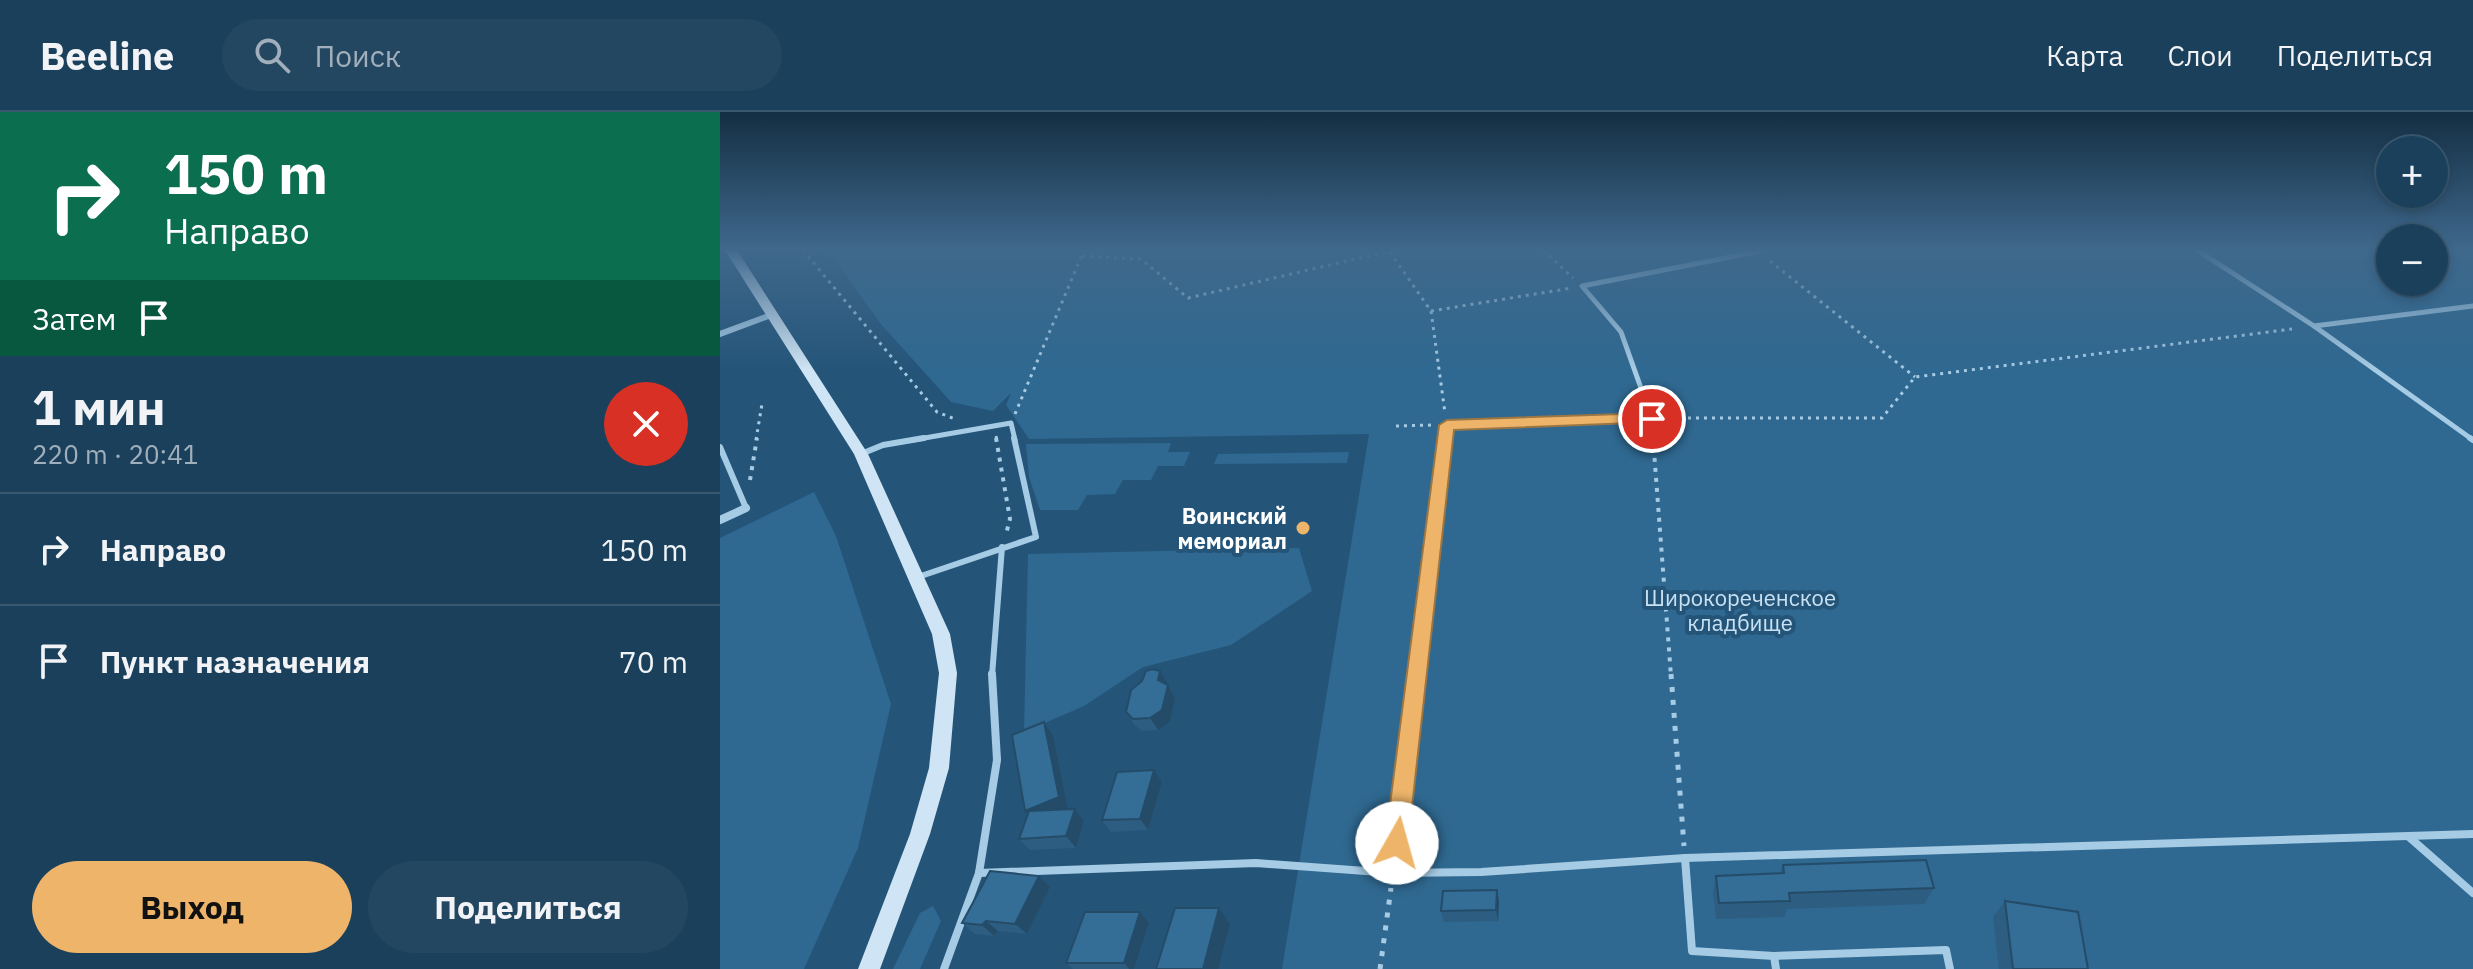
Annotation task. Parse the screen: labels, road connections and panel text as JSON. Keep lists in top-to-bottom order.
{
  "parks": ["Широкореченское кладбище"],
  "places": ["Воинский мемориал"],
  "page": {
    "header": "Beeline",
    "search": "Поиск",
    "nav": ["Карта", "Слои", "Поделиться"],
    "turn": ["150 m", "Направо"],
    "map_buttons": ["+", "−"],
    "then": "Затем",
    "heading": ["1 мин", "220 m · 20:41"],
    "list": [
      {
        "name": "Направо",
        "value": "150 m"
      },
      {
        "name": "Пункт назначения",
        "value": "70 m"
      }
    ],
    "buttons": ["Выход", "Поделиться"]
  }
}
